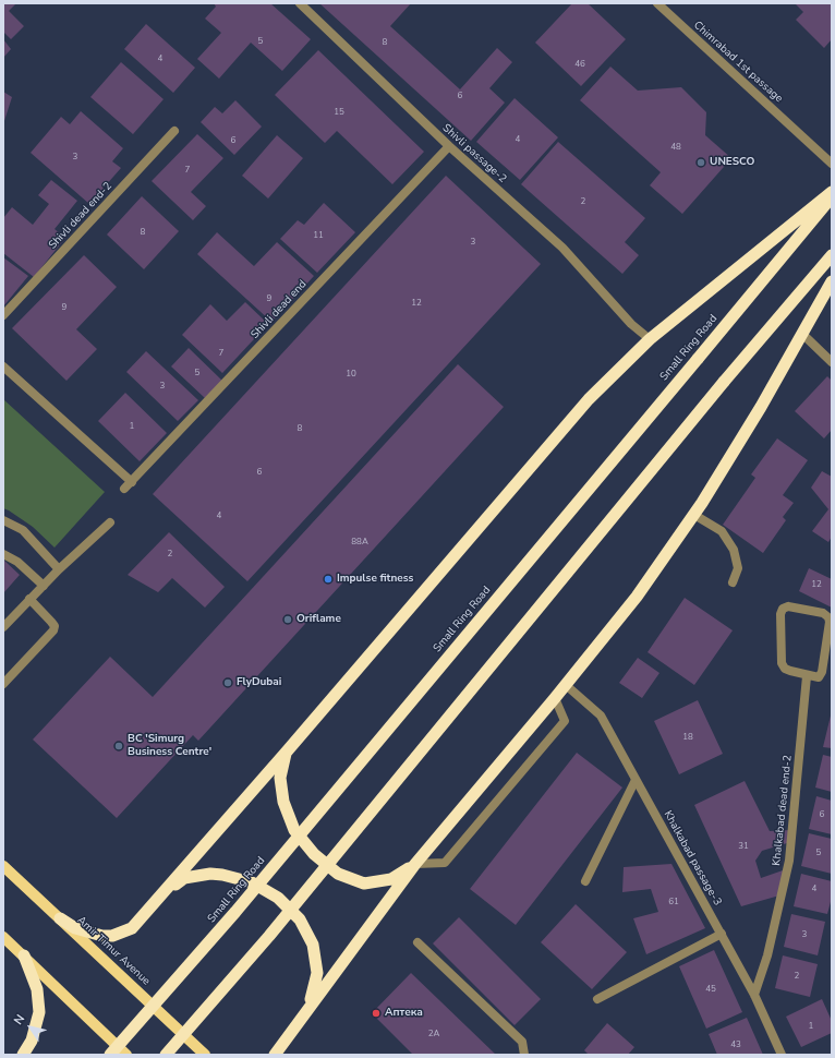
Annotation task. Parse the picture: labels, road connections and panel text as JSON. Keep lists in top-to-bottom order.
{
  "streets": {
    "highway": ["Small Ring Road"],
    "main road": ["Amir Timur Avenue"],
    "street": [
      "Shivli passage-2",
      "Shivli dead end-2",
      "Shivli dead end",
      "Khalkabad dead end-2",
      "Khalkabad passage-3"
    ]
  },
  "crossings": [
    ["Shivli passage-2", "Shivli dead end"],
    ["Khalkabad dead end-2", "Khalkabad passage-3"]
  ],
  "places": [
    "UNESCO",
    "Impulse fitness",
    "Oriflame",
    "FlyDubai",
    "BC 'Simurg Business Centre'",
    "Аптека"
  ],
  "house_numbers": [
    "5",
    "8",
    "4",
    "46",
    "6",
    "15",
    "4",
    "6",
    "48",
    "3",
    "7",
    "2",
    "8",
    "11",
    "3",
    "9",
    "12",
    "9",
    "7",
    "5",
    "10",
    "3",
    "1",
    "8",
    "6",
    "4",
    "88A",
    "2",
    "12",
    "18",
    "6",
    "31",
    "5",
    "4",
    "61",
    "3",
    "2",
    "45",
    "1",
    "2A",
    "43"
  ],
  "north": "top left"
}
